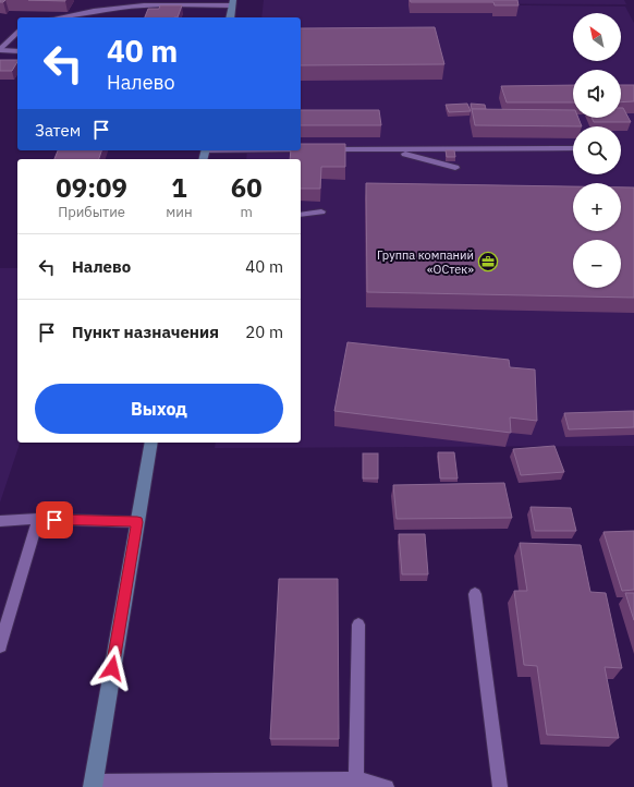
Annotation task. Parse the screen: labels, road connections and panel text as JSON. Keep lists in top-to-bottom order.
{
  "places": {
    "office": ["Группа компаний «ОСтек»"]
  },
  "north": "top left",
  "page": {
    "map_buttons": ["+", "−"],
    "turn": ["40 m", "Налево"],
    "then": "Затем",
    "eta": [
      "09:09",
      "Прибытие",
      "1",
      "мин",
      "60",
      "m"
    ],
    "list": [
      {
        "name": "Налево",
        "value": "40 m"
      },
      {
        "name": "Пункт назначения",
        "value": "20 m"
      }
    ],
    "buttons": "Выход"
  }
}
